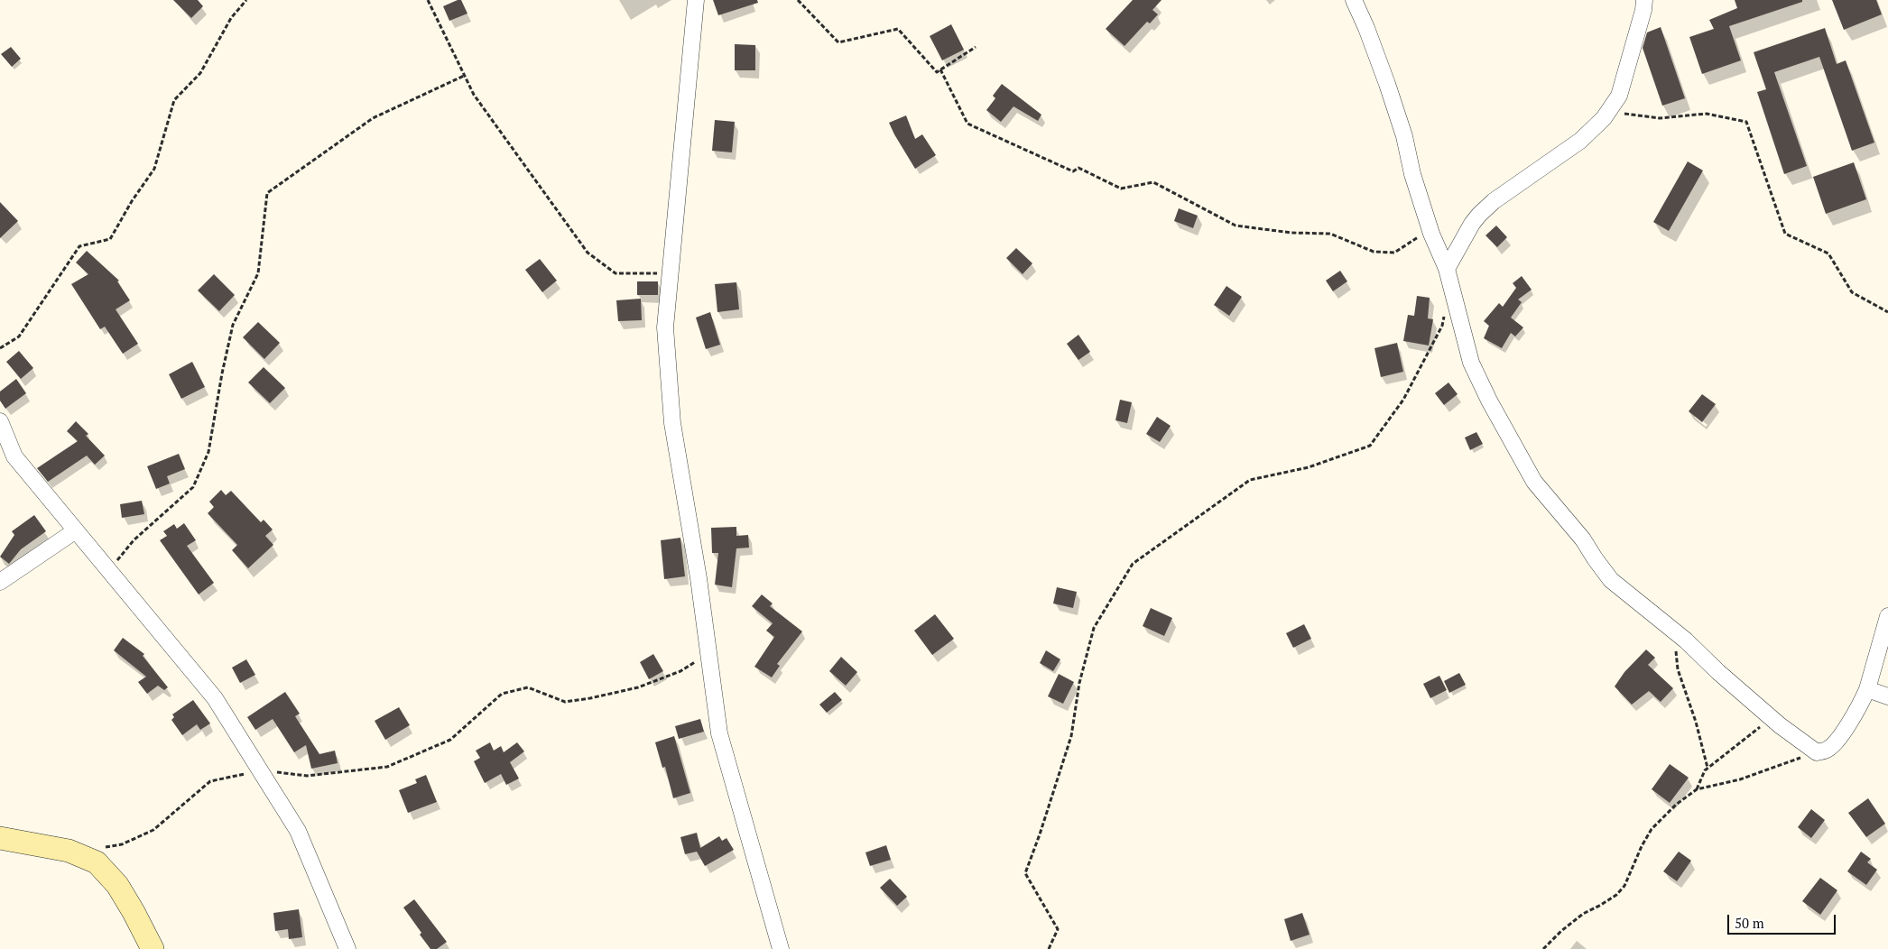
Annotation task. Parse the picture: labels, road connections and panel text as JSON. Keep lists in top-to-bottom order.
{
  "scale_bar": "50 m"
}
